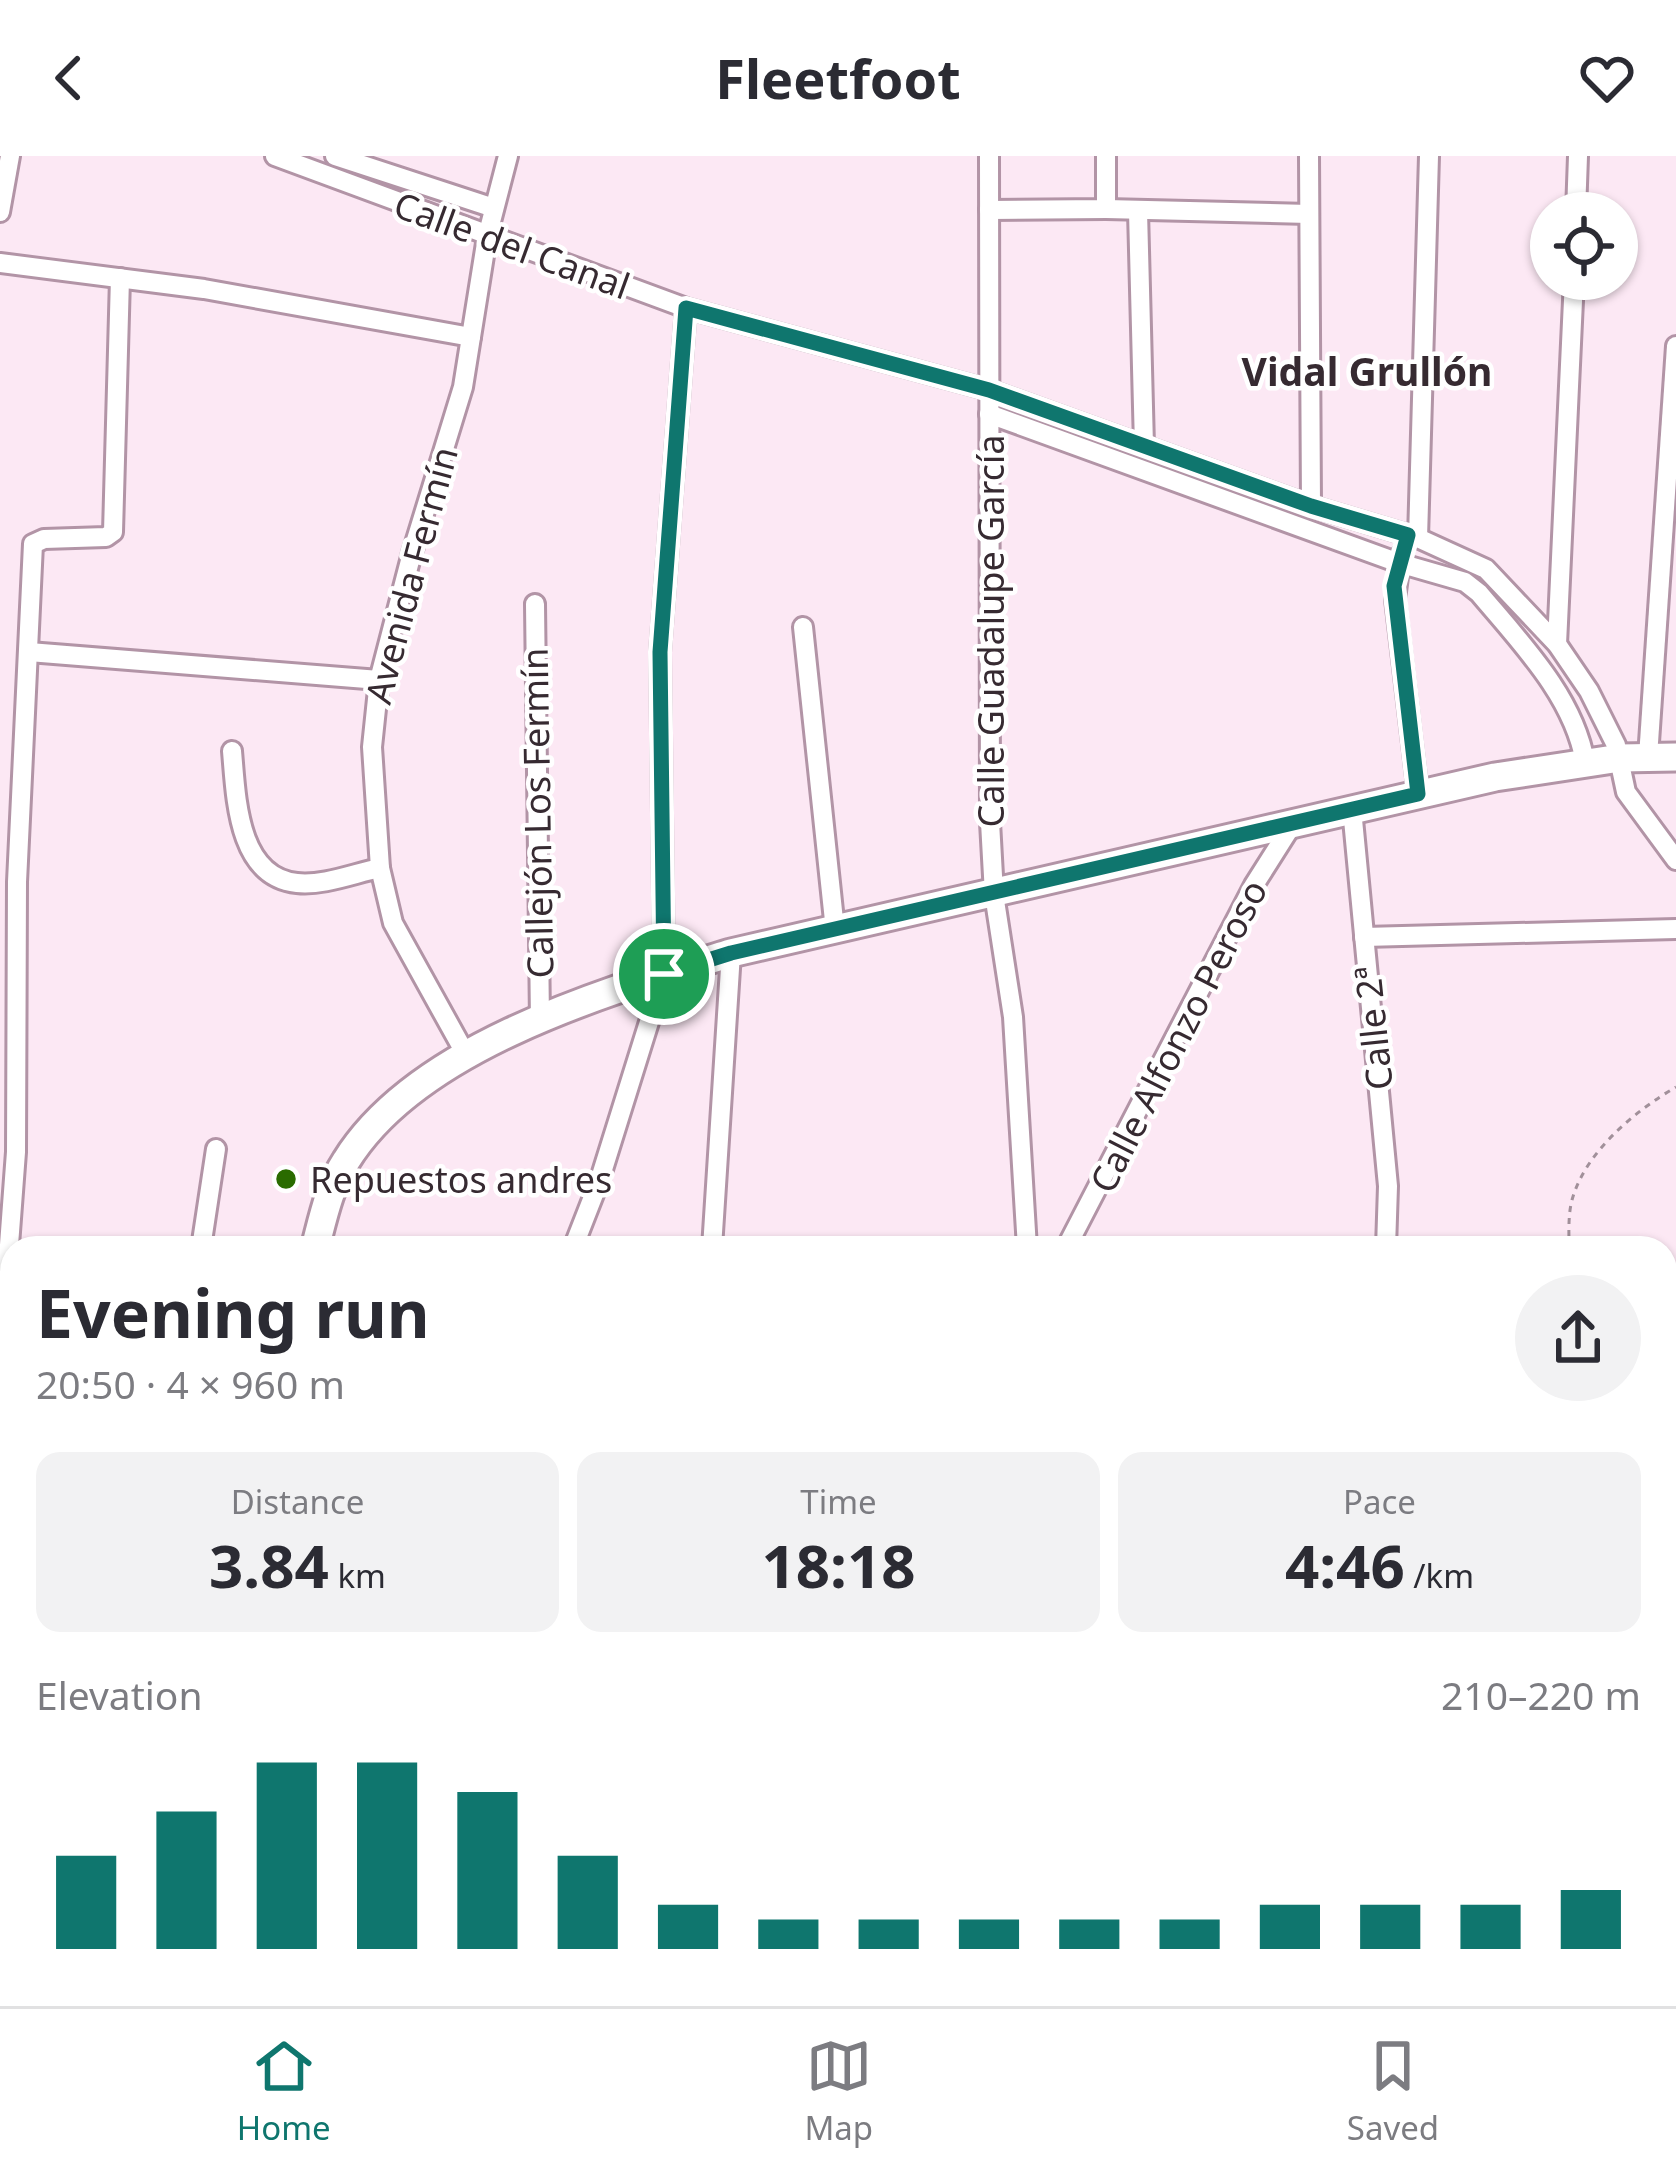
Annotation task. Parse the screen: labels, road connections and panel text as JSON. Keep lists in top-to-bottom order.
{
  "streets": {
    "street": [
      "Calle del Canal",
      "Avenida Fermín",
      "Calle Guadalupe García",
      "Callejón Los Fermín",
      "Calle 2ª",
      "Calle Alfonzo Peroso"
    ]
  },
  "crossings": [
    ["Calle del Canal", "Avenida Fermín"],
    ["Calle del Canal", "Calle Guadalupe García"]
  ],
  "districts": ["Vidal Grullón"],
  "places": ["Repuestos andres"],
  "page": {
    "header": "Fleetfoot",
    "heading": ["Evening run", "20:50 · 4 × 960 m"],
    "stats": [
      ["Distance", "3.84 km"],
      ["Time", "18:18"],
      ["Pace", "4:46 /km"]
    ],
    "chart": ["Elevation", "210–220 m"],
    "tabs": ["Home", "Map", "Saved"]
  }
}
